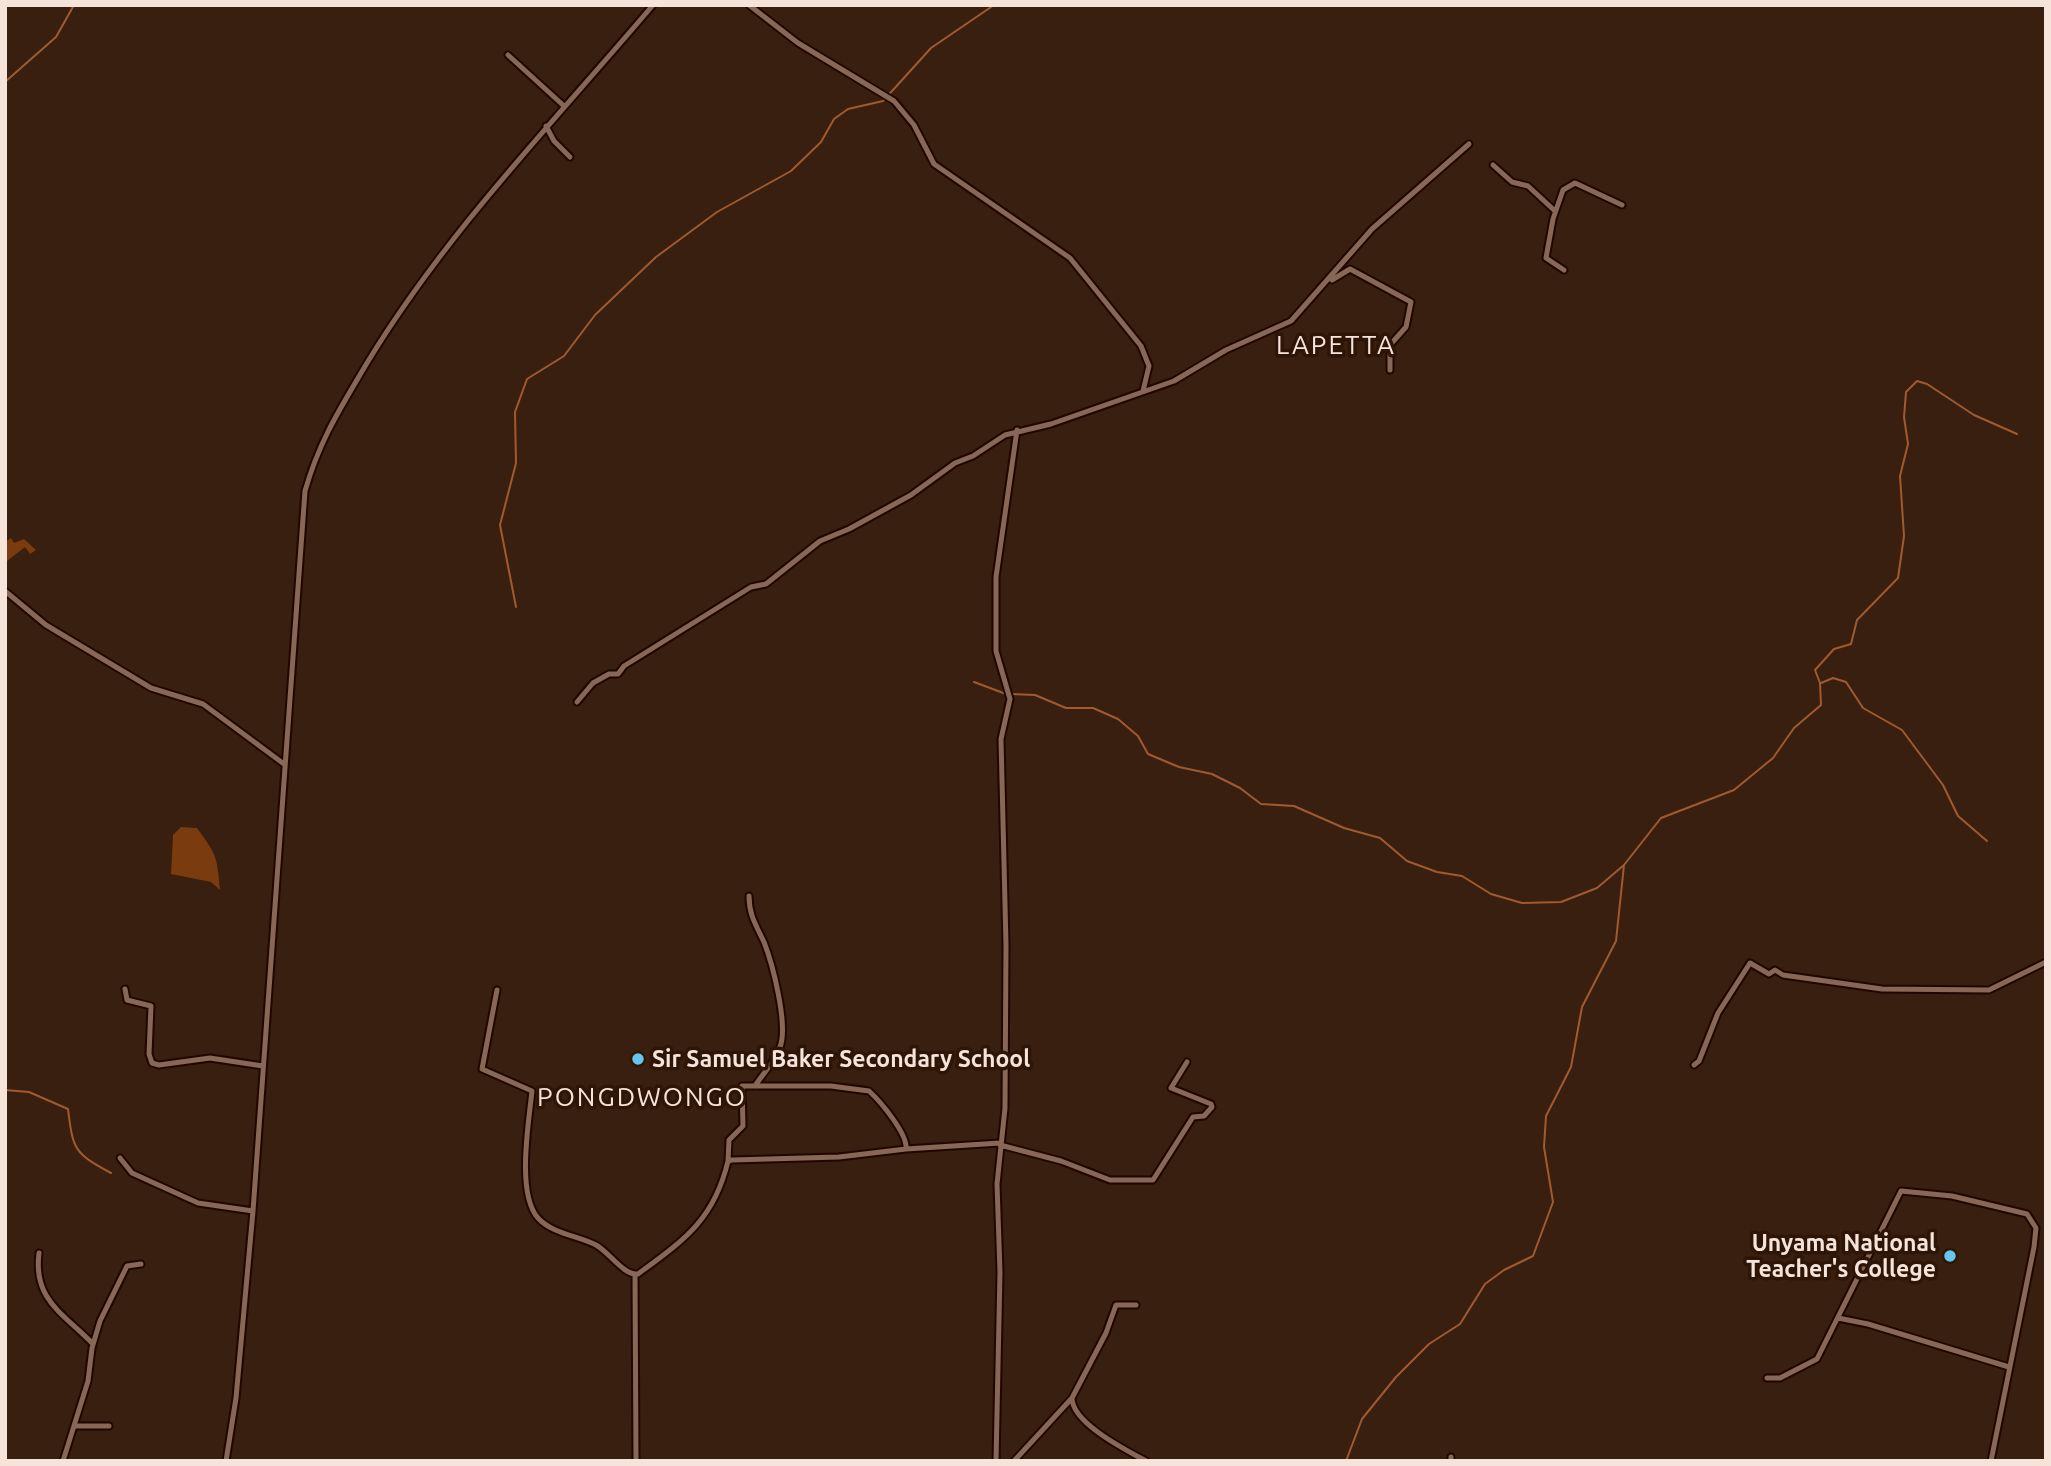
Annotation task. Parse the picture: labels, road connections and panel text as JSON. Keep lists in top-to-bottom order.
{
  "districts": ["LAPETTA", "PONGDWONGO"],
  "places": ["Sir Samuel Baker Secondary School", "Unyama National Teacher's College"]
}
